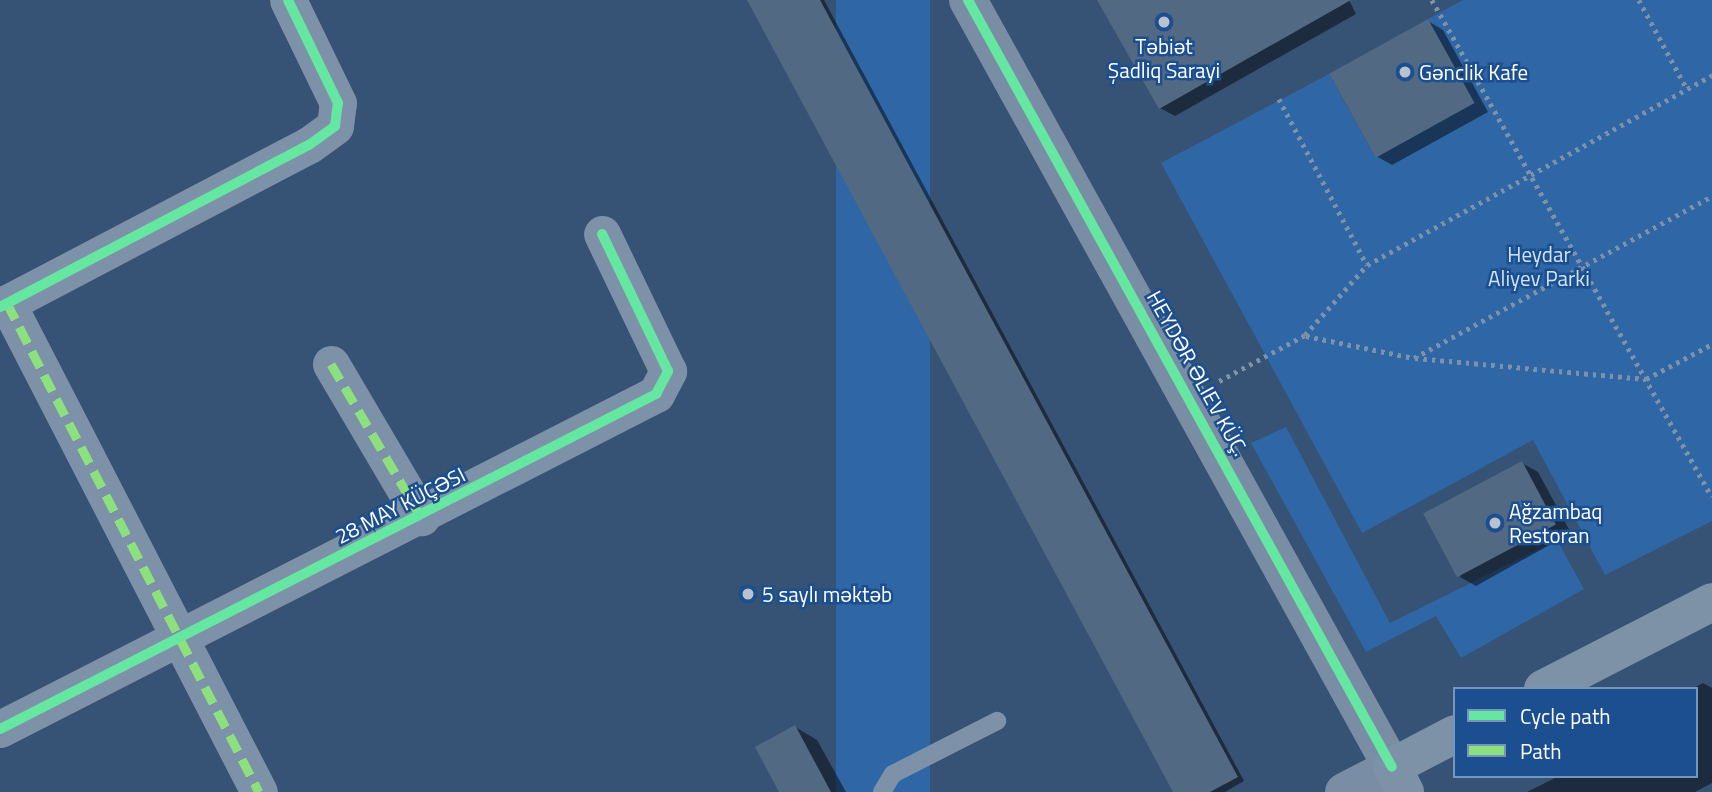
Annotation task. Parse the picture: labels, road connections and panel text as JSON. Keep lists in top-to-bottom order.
{
  "streets": {
    "street": ["HEYDƏR ƏLIEV KÜÇ.", "28 MAY KÜÇƏSI"]
  },
  "parks": ["Heydar Aliyev Parki"],
  "places": [
    "Təbiət Şadliq Sarayi",
    "Gənclik Kafe",
    "Ağzambaq Restoran",
    "5 saylı məktəb"
  ],
  "legend": ["Cycle path", "Path"]
}
